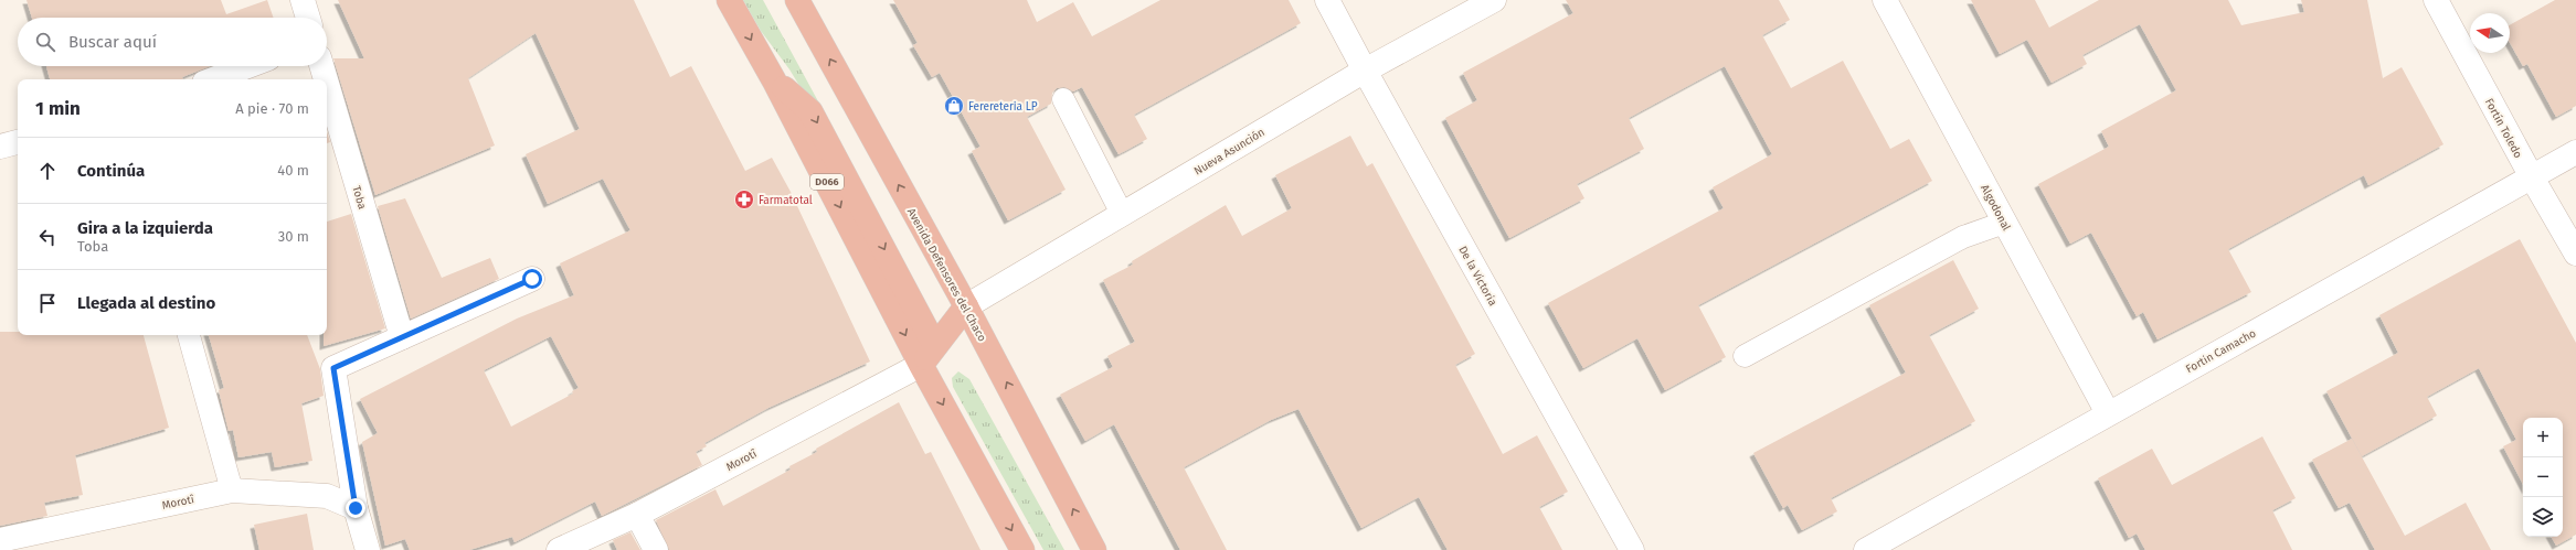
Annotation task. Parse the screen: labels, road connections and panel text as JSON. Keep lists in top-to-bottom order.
{
  "streets": {
    "highway": ["D066", "Avenida Defensores del Chaco"],
    "street": [
      "Fortín Toledo",
      "Nueva Asunción",
      "Toba",
      "Algodonal",
      "De la Victoria",
      "Fortin Camacho",
      "Morotî"
    ]
  },
  "crossings": [
    ["Fortín Toledo", "Fortin Camacho"],
    ["Nueva Asunción", "Avenida Defensores del Chaco"],
    ["Nueva Asunción", "De la Victoria"],
    ["D066", "Morotî"],
    ["Algodonal", "Fortin Camacho"]
  ],
  "places": {
    "shop": ["Ferereteria LP"],
    "pharmacy": ["Farmatotal"]
  },
  "north": "left",
  "page": {
    "search": "Buscar aquí",
    "heading": ["1 min", "A pie · 70 m"],
    "list": [
      ["Continúa", "40 m"],
      ["Gira a la izquierda", "Toba", "30 m"],
      "Llegada al destino"
    ],
    "map_buttons": ["+", "−"]
  }
}
